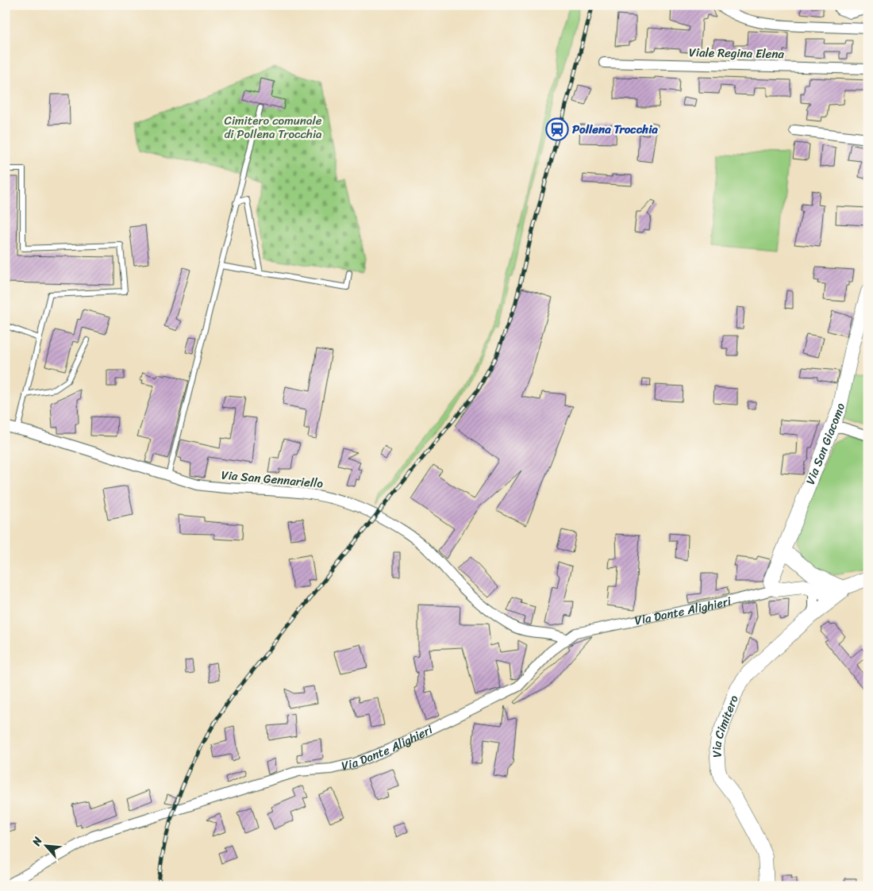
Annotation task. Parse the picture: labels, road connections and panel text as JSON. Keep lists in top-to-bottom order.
{
  "streets": {
    "street": [
      "Viale Regina Elena",
      "Via San Giacomo",
      "Via San Gennariello",
      "Via Dante Alighieri",
      "Via Cimitero"
    ]
  },
  "crossings": [
    ["Via San Giacomo", "Via Dante Alighieri"],
    ["Via San Gennariello", "Via Dante Alighieri"]
  ],
  "parks": ["Cimitero comunale di Pollena Trocchia"],
  "places": {
    "station": ["Pollena Trocchia"]
  },
  "north": "top left"
}
